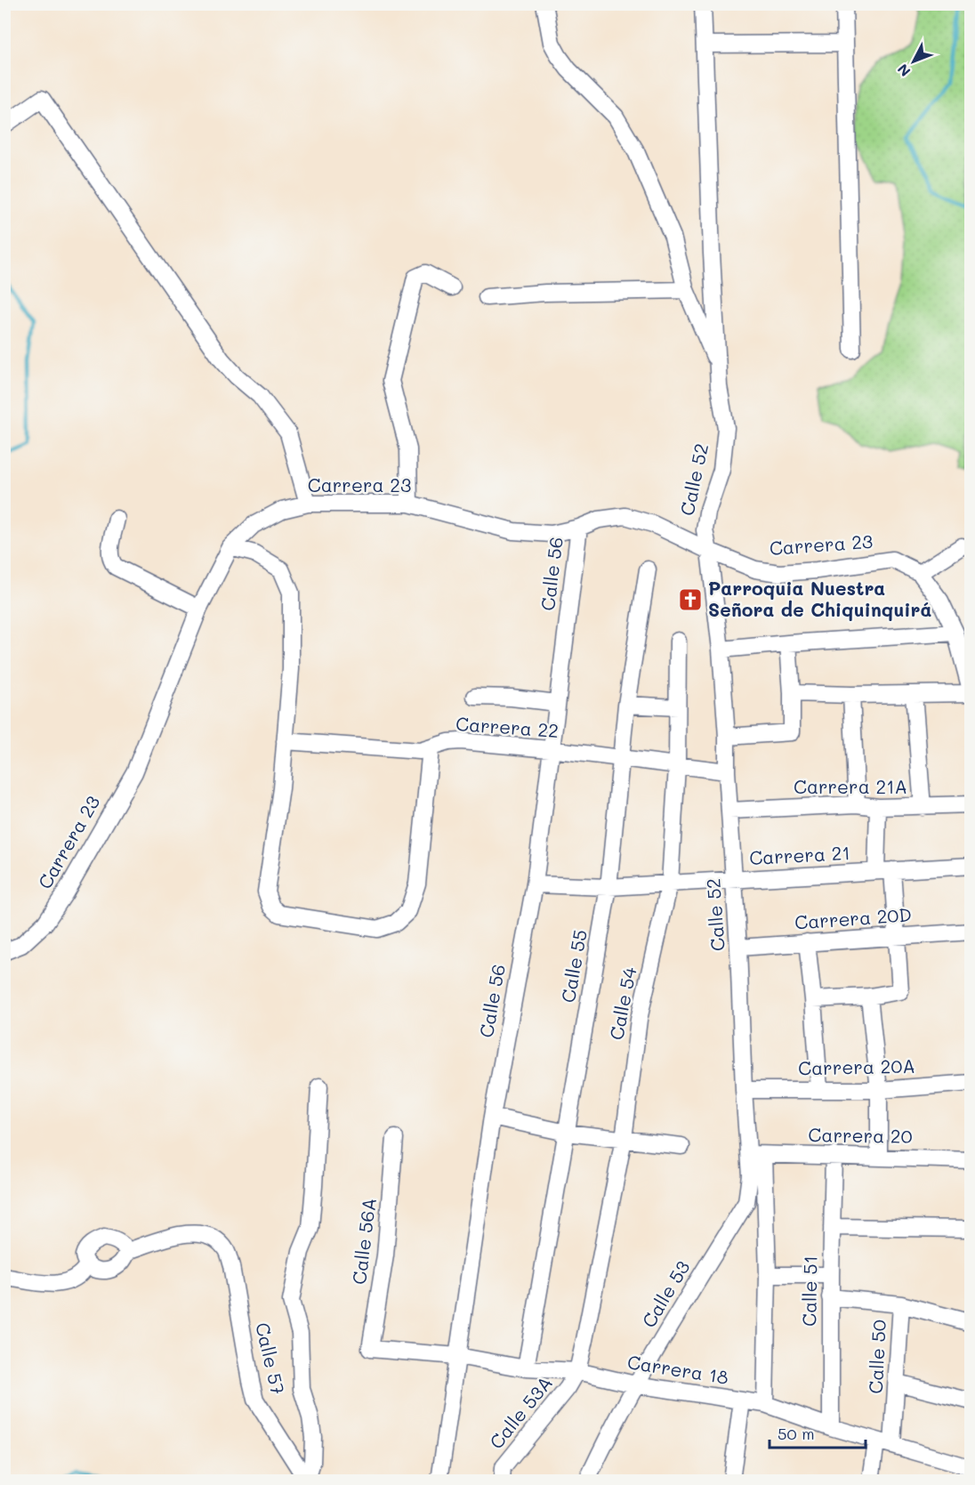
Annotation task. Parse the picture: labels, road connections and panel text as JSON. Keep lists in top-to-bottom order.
{
  "streets": {
    "street": [
      "Calle 52",
      "Carrera 23",
      "Calle 56",
      "Carrera 22",
      "Carrera 21A",
      "Carrera 21",
      "Carrera 20D",
      "Calle 55",
      "Calle 54",
      "Carrera 20A",
      "Carrera 20",
      "Calle 56A",
      "Calle 51",
      "Calle 53",
      "Calle 50",
      "Calle 57",
      "Carrera 18",
      "Calle 53A"
    ]
  },
  "crossings": [
    ["Calle 52", "Carrera 23"],
    ["Calle 52", "Carrera 22"],
    ["Calle 52", "Carrera 21A"],
    ["Calle 52", "Carrera 21"],
    ["Calle 52", "Carrera 20D"],
    ["Calle 52", "Carrera 20A"],
    ["Calle 52", "Carrera 20"],
    ["Calle 52", "Calle 53"],
    ["Calle 52", "Carrera 18"],
    ["Carrera 23", "Calle 56"],
    ["Calle 56", "Carrera 22"],
    ["Calle 56", "Carrera 21"],
    ["Calle 56", "Carrera 18"],
    ["Carrera 22", "Calle 55"],
    ["Carrera 22", "Calle 54"],
    ["Carrera 21", "Calle 55"],
    ["Carrera 21", "Calle 54"],
    ["Calle 55", "Carrera 18"],
    ["Calle 54", "Carrera 18"],
    ["Calle 54", "Calle 53A"],
    ["Carrera 20", "Calle 51"],
    ["Carrera 20", "Calle 53"],
    ["Calle 56A", "Carrera 18"],
    ["Calle 51", "Carrera 18"],
    ["Calle 53", "Carrera 18"],
    ["Calle 50", "Carrera 18"],
    ["Carrera 18", "Calle 53A"]
  ],
  "places": {
    "church": ["Parroquia Nuestra Señora de Chiquinquirá"]
  },
  "scale_bar": "50 m",
  "north": "bottom left"
}
